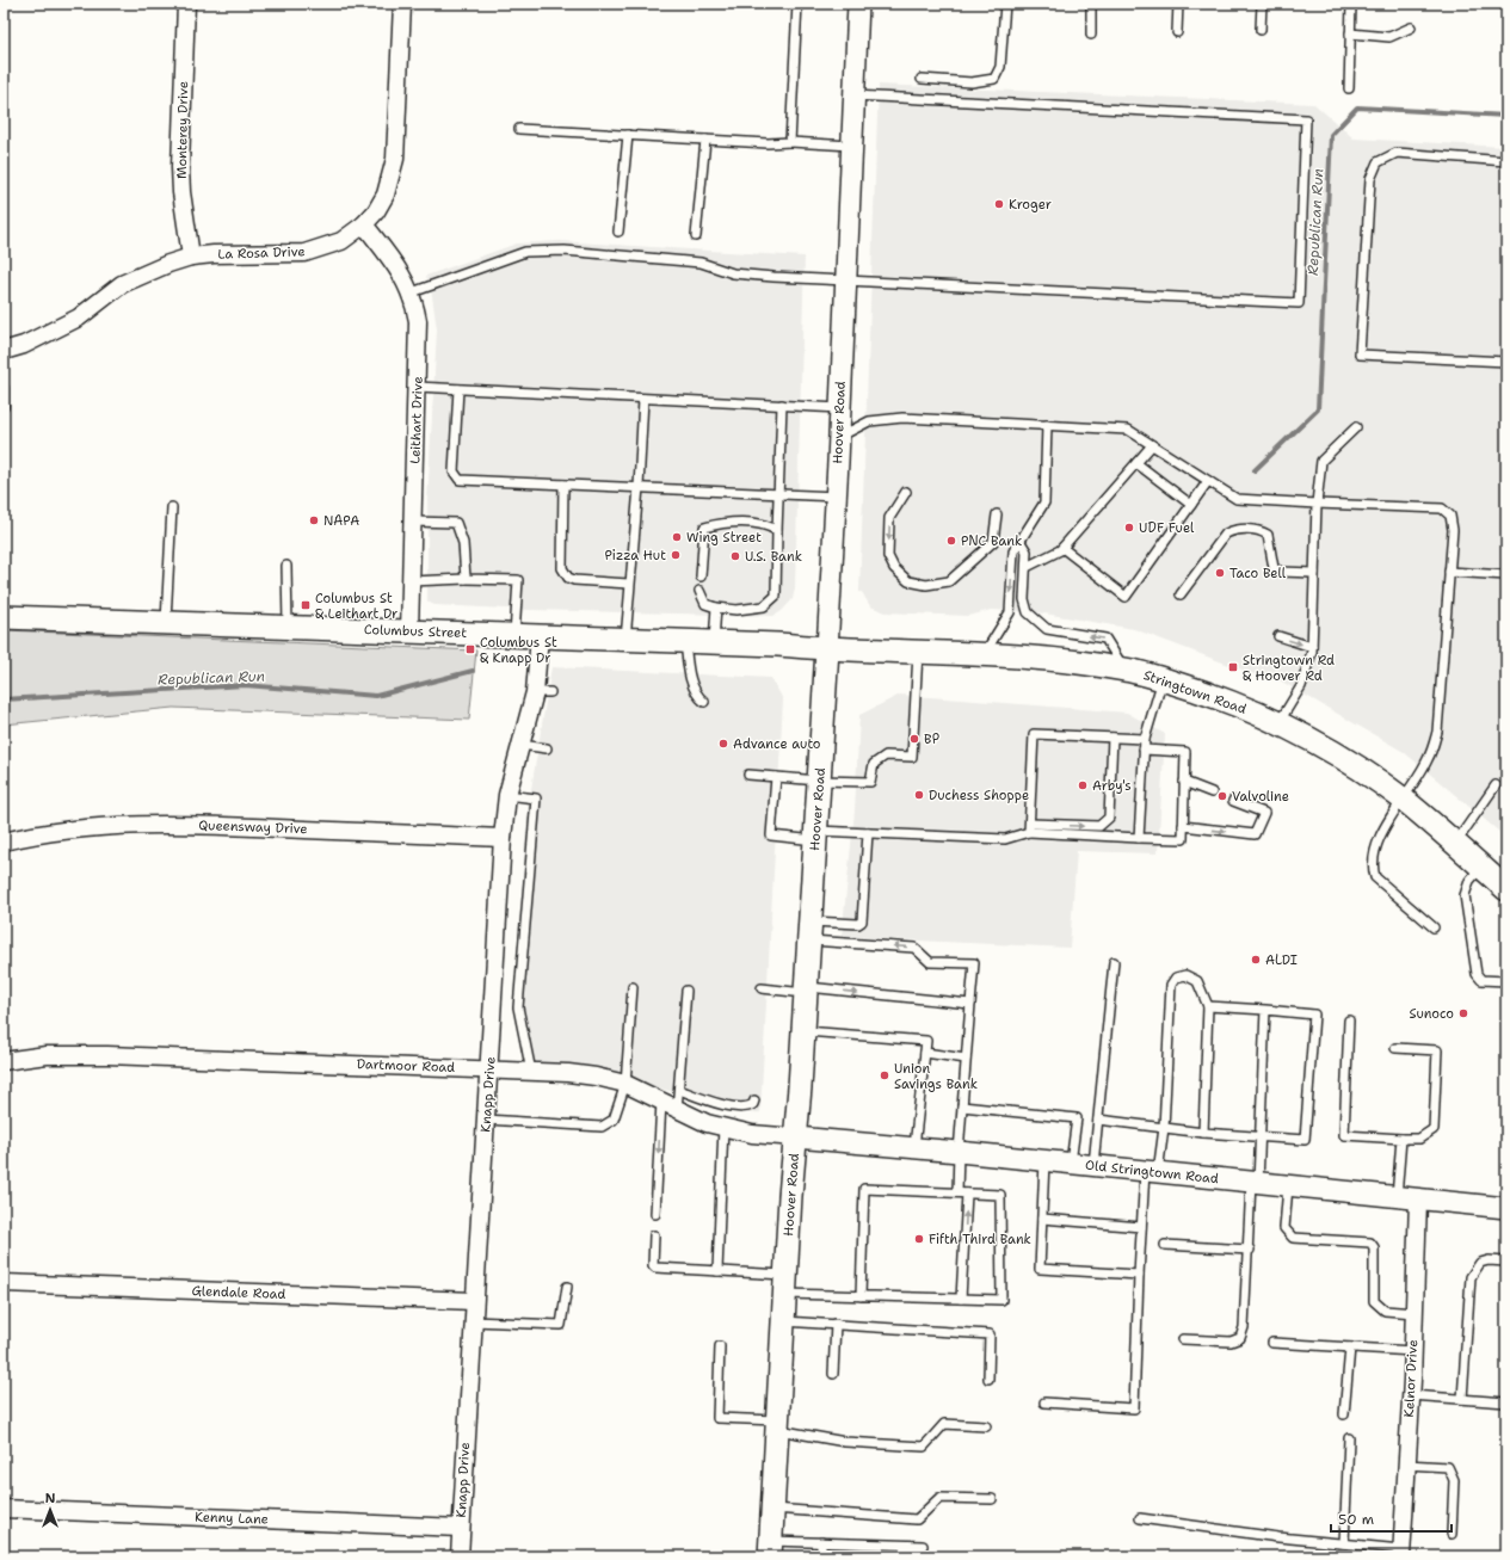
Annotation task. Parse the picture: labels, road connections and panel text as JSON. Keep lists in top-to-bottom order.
{
  "streets": {
    "main road": ["Hoover Road", "Columbus Street", "Stringtown Road"],
    "street": [
      "Monterey Drive",
      "La Rosa Drive",
      "Leithart Drive",
      "Queensway Drive",
      "Dartmoor Road",
      "Knapp Drive",
      "Old Stringtown Road",
      "Glendale Road",
      "Kelnor Drive",
      "Kenny Lane"
    ]
  },
  "crossings": [
    ["Monterey Drive", "La Rosa Drive"],
    ["La Rosa Drive", "Leithart Drive"],
    ["Leithart Drive", "Columbus Street"],
    ["Hoover Road", "Columbus Street"],
    ["Hoover Road", "Stringtown Road"],
    ["Hoover Road", "Dartmoor Road"],
    ["Hoover Road", "Old Stringtown Road"],
    ["Columbus Street", "Stringtown Road"],
    ["Columbus Street", "Knapp Drive"],
    ["Queensway Drive", "Knapp Drive"],
    ["Dartmoor Road", "Knapp Drive"],
    ["Dartmoor Road", "Old Stringtown Road"],
    ["Knapp Drive", "Glendale Road"],
    ["Knapp Drive", "Kenny Lane"],
    ["Old Stringtown Road", "Kelnor Drive"]
  ],
  "water": ["Republican Run"],
  "places": {
    "other": [
      "Kroger",
      "NAPA",
      "UDF Fuel",
      "Wing Street",
      "PNC Bank",
      "Pizza Hut",
      "U.S. Bank",
      "Taco Bell",
      "BP",
      "Advance auto",
      "Arby's",
      "Duchess Shoppe",
      "Valvoline",
      "ALDI",
      "Sunoco",
      "Union Savings Bank",
      "Fifth Third Bank"
    ],
    "transit": ["Columbus St & Leithart Dr", "Columbus St & Knapp Dr", "Stringtown Rd & Hoover Rd"]
  },
  "scale_bar": "50 m",
  "north": "top"
}
